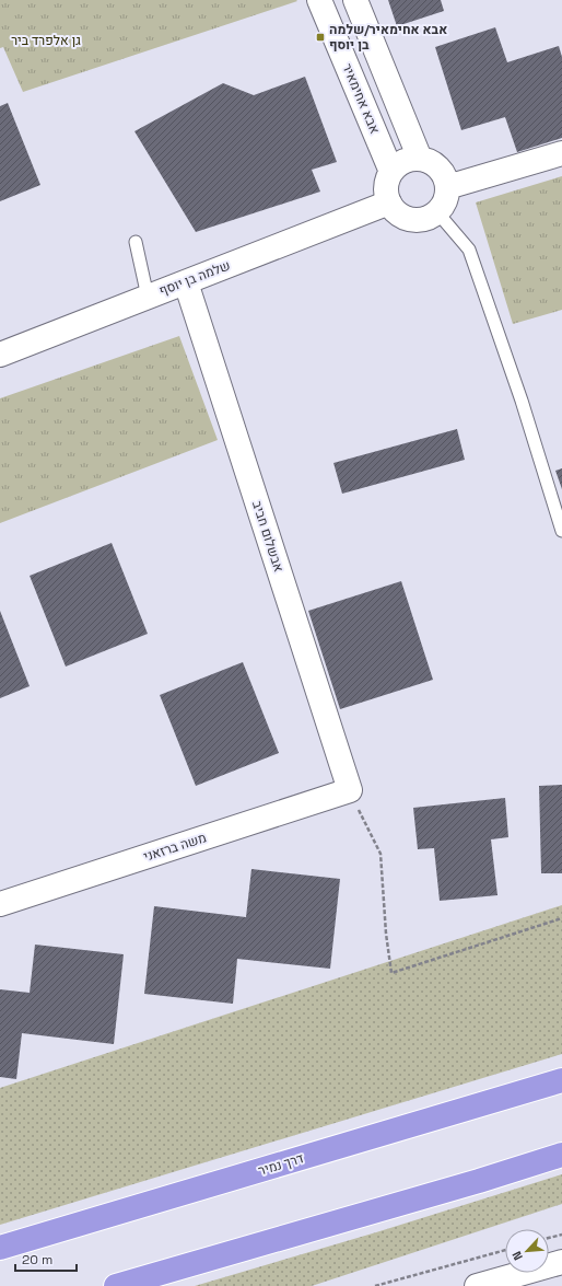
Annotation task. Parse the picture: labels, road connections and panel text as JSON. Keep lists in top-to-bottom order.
{
  "streets": {
    "highway": ["דרך נמיר"],
    "street": [
      "אבא אחימאיר",
      "שלמה בן יוסף",
      "אבשלום חביב",
      "משה ברזאני"
    ]
  },
  "crossings": [
    ["אבא אחימאיר", "שלמה בן יוסף"],
    ["שלמה בן יוסף", "אבשלום חביב"],
    ["אבשלום חביב", "משה ברזאני"]
  ],
  "parks": ["גן אלפרד ביר"],
  "places": {
    "transit": ["אבא אחימאיר/שלמה בן יוסף"]
  },
  "scale_bar": "20 m",
  "north": "bottom left"
}
